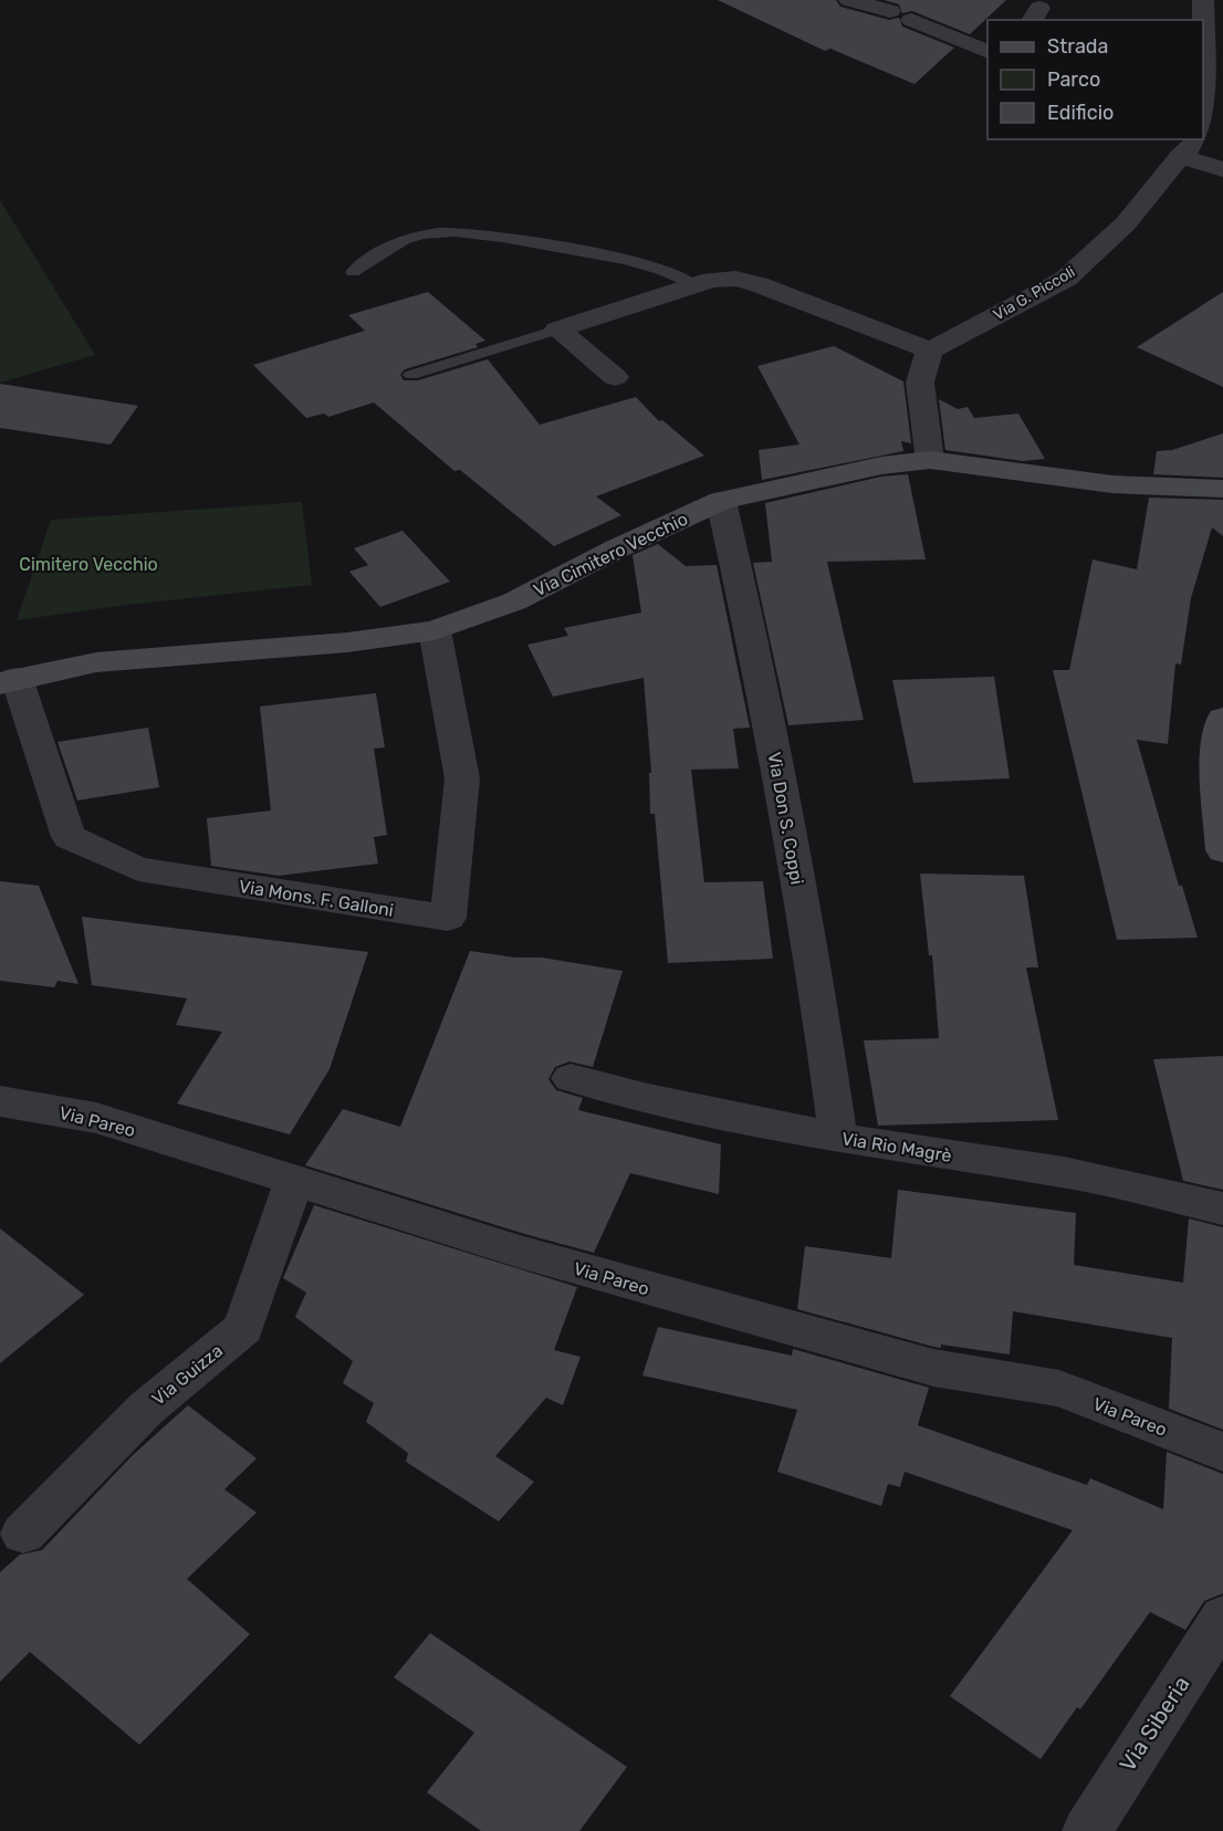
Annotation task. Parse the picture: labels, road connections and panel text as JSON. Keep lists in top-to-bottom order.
{
  "streets": {
    "street": [
      "Via G. Piccoli",
      "Via Cimitero Vecchio",
      "Via Don S. Coppi",
      "Via Mons. F. Galloni",
      "Via Pareo",
      "Via Rio Magrè",
      "Via Guizza",
      "Via Siberia"
    ]
  },
  "crossings": [
    ["Via Cimitero Vecchio", "Via Don S. Coppi"],
    ["Via Cimitero Vecchio", "Via Mons. F. Galloni"],
    ["Via Don S. Coppi", "Via Rio Magrè"],
    ["Via Pareo", "Via Guizza"]
  ],
  "parks": ["Cimitero Vecchio"],
  "legend": ["Strada", "Parco", "Edificio"]
}
